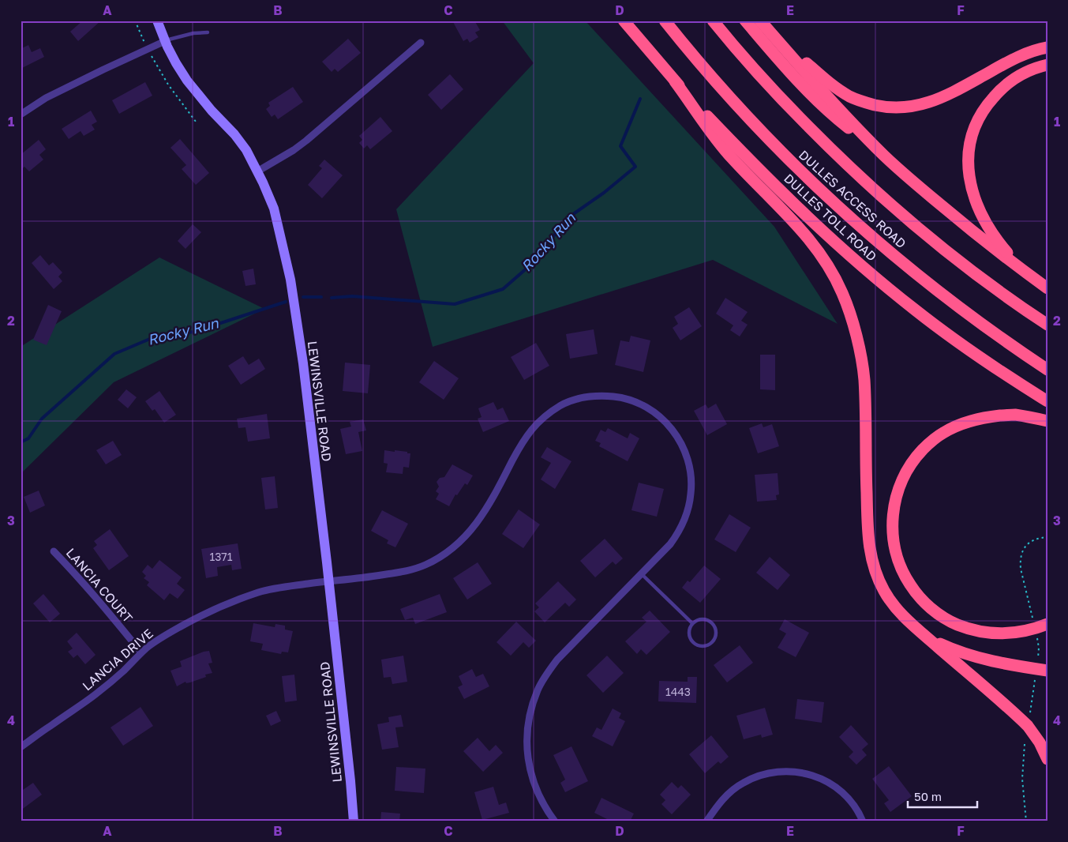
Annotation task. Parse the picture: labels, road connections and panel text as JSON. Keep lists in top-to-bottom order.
{
  "streets": {
    "highway": ["DULLES ACCESS ROAD", "DULLES TOLL ROAD"],
    "main road": ["LEWINSVILLE ROAD"],
    "street": ["LANCIA COURT", "LANCIA DRIVE"]
  },
  "crossings": [
    ["LEWINSVILLE ROAD", "LANCIA DRIVE"],
    ["LANCIA COURT", "LANCIA DRIVE"]
  ],
  "water": ["Rocky Run"],
  "house_numbers": ["1371", "1443"],
  "scale_bar": "50 m",
  "grid": {
    "columns": [
      "A",
      "B",
      "C",
      "D",
      "E",
      "F"
    ],
    "rows": [
      "1",
      "2",
      "3",
      "4"
    ]
  }
}
